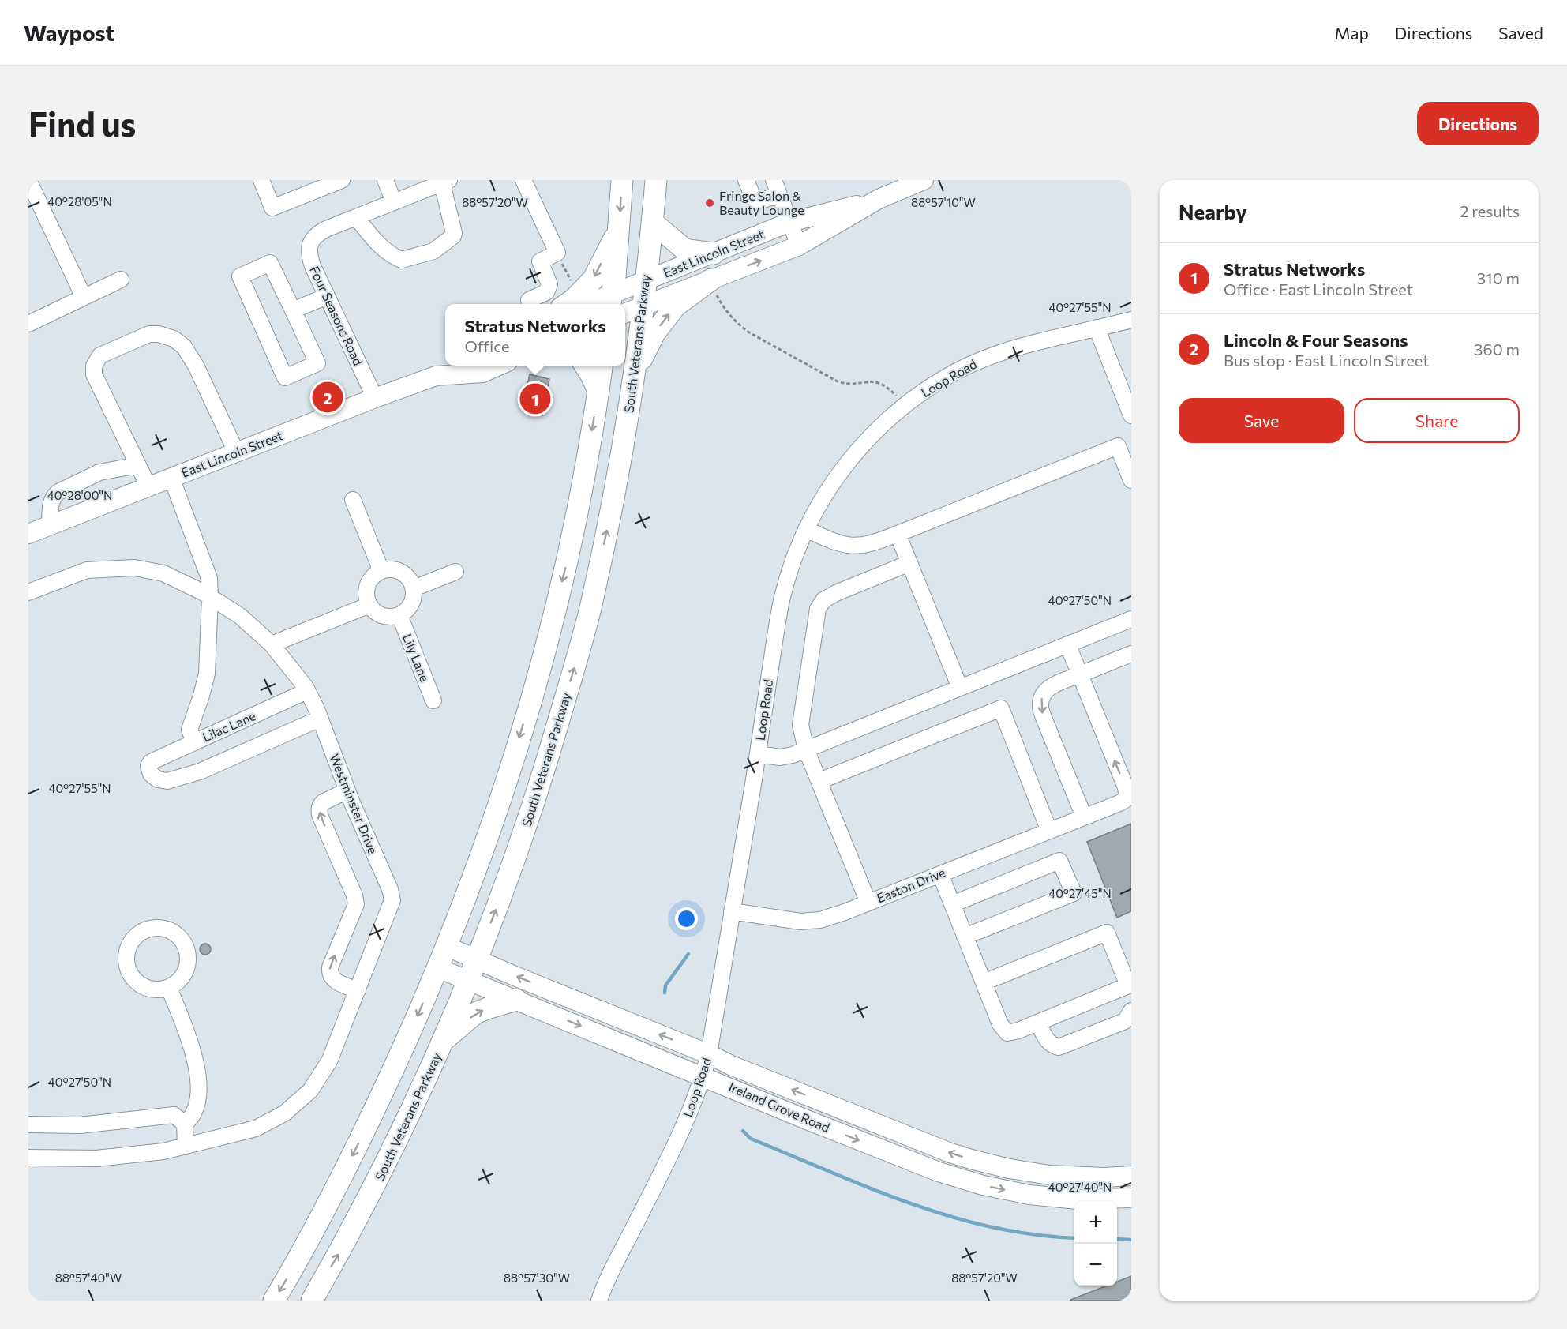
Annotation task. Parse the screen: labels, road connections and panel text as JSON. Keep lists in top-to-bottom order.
{
  "streets": {
    "highway": ["South Veterans Parkway"],
    "main road": ["East Lincoln Street", "Ireland Grove Road"],
    "street": [
      "Four Seasons Road",
      "Loop Road",
      "Lily Lane",
      "Lilac Lane",
      "Westminster Drive",
      "Easton Drive"
    ]
  },
  "crossings": [
    ["East Lincoln Street", "Four Seasons Road"],
    ["East Lincoln Street", "South Veterans Parkway"],
    ["South Veterans Parkway", "Ireland Grove Road"],
    ["Loop Road", "Easton Drive"],
    ["Loop Road", "Ireland Grove Road"],
    ["Lilac Lane", "Westminster Drive"]
  ],
  "places": ["Fringe Salon & Beauty Lounge"],
  "page": {
    "header": "Waypost",
    "nav": ["Map", "Directions", "Saved"],
    "buttons": [
      "Directions",
      ["Save", "Share"]
    ],
    "title": "Find us",
    "heading": ["Nearby", "2 results"],
    "list": [
      {
        "mark": "1",
        "name": "Stratus Networks",
        "note": "Office · East Lincoln Street",
        "value": "310 m"
      },
      {
        "mark": "2",
        "name": "Lincoln & Four Seasons",
        "note": "Bus stop · East Lincoln Street",
        "value": "360 m"
      }
    ],
    "popup": ["Stratus Networks", "Office"],
    "pins": ["2", "1"],
    "map_buttons": ["+", "−"]
  },
  "coordinates": [
    "40°28'05\"N",
    "88°57'20\"W",
    "88°57'10\"W",
    "40°27'55\"N",
    "40°28'00\"N",
    "40°27'50\"N",
    "40°27'45\"N",
    "40°27'40\"N",
    "88°57'40\"W",
    "88°57'30\"W"
  ]
}
